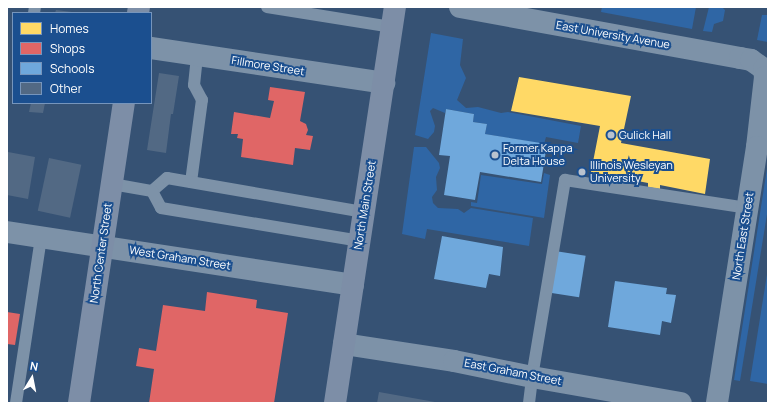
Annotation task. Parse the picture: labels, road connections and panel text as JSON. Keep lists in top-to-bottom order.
{
  "streets": {
    "main road": ["North Main Street", "North Center Street"],
    "street": [
      "East University Avenue",
      "Fillmore Street",
      "North East Street",
      "West Graham Street",
      "East Graham Street"
    ]
  },
  "crossings": [
    ["East University Avenue", "North East Street"],
    ["Fillmore Street", "North Main Street"],
    ["North Main Street", "West Graham Street"],
    ["North Main Street", "East Graham Street"],
    ["North Center Street", "West Graham Street"]
  ],
  "places": ["Gulick Hall", "Former Kappa Delta House", "Illinois Wesleyan University"],
  "legend": [
    "Homes",
    "Shops",
    "Schools",
    "Other"
  ],
  "north": "top"
}
